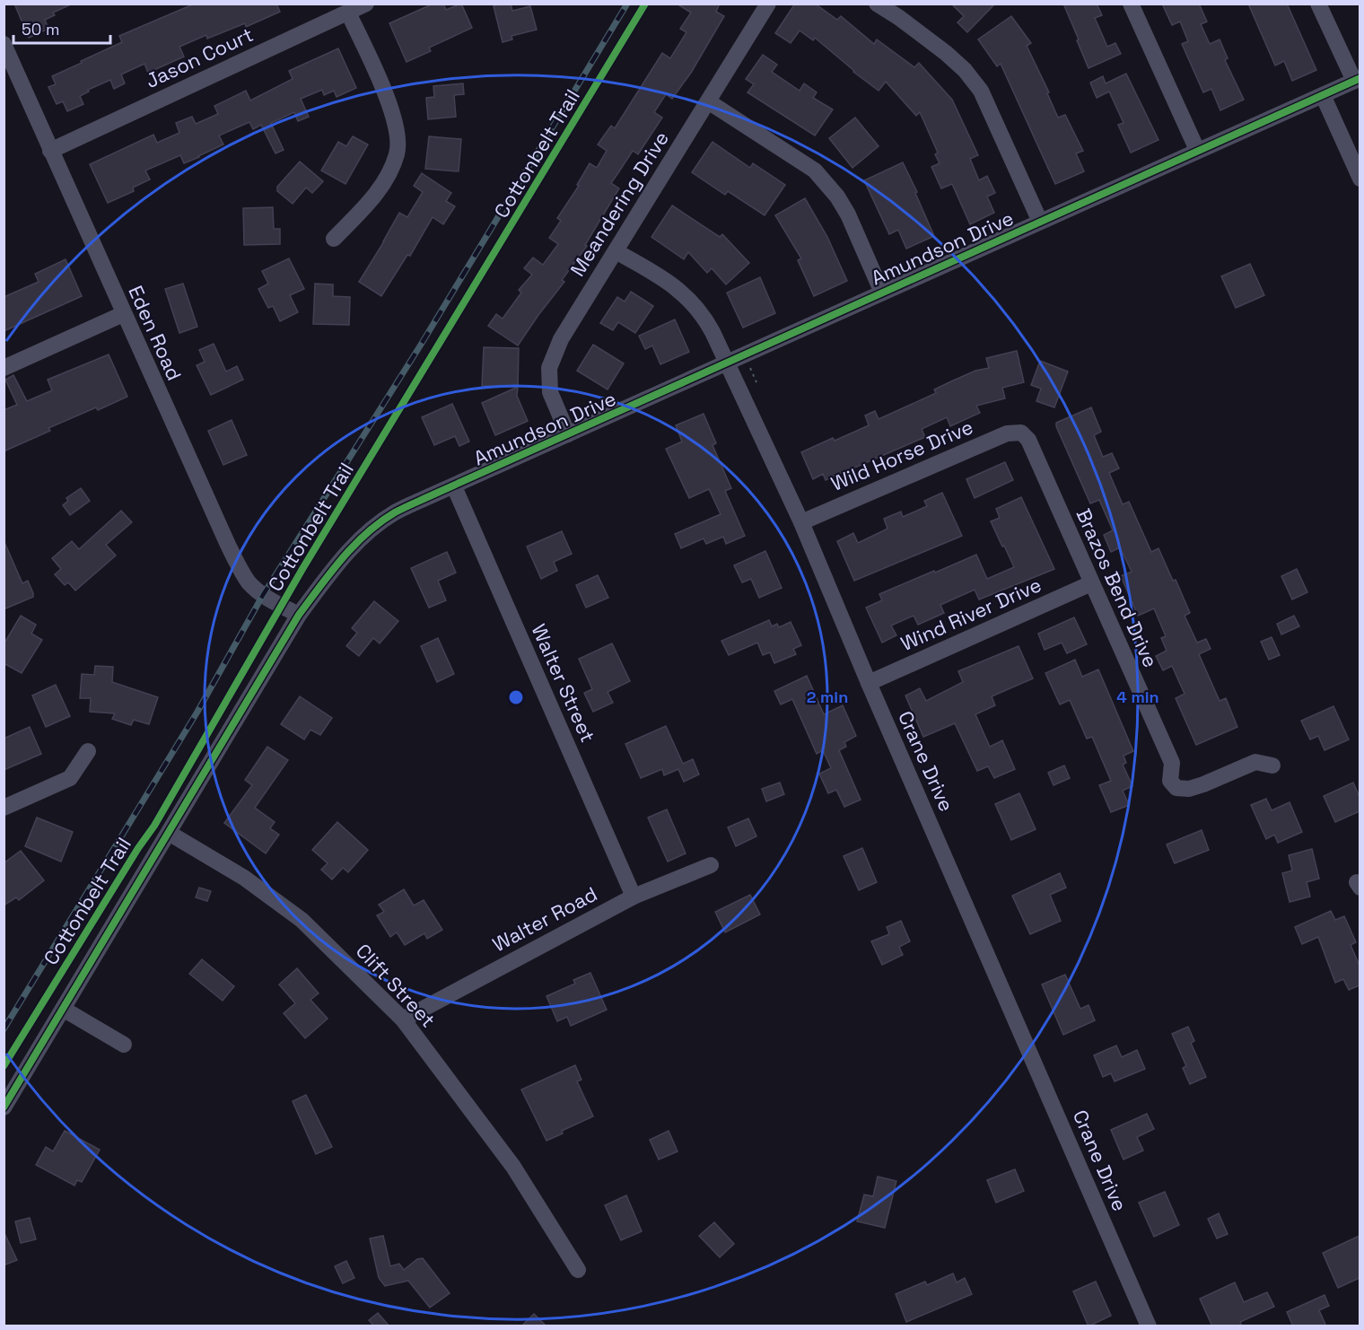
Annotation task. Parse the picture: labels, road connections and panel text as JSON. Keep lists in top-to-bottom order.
{
  "streets": {
    "street": [
      "Jason Court",
      "Meandering Drive",
      "Amundson Drive",
      "Eden Road",
      "Wild Horse Drive",
      "Brazos Bend Drive",
      "Wind River Drive",
      "Walter Street",
      "Crane Drive",
      "Walter Road",
      "Clift Street"
    ],
    "cycle path": ["Cottonbelt Trail"]
  },
  "crossings": [
    ["Jason Court", "Eden Road"],
    ["Meandering Drive", "Amundson Drive"],
    ["Meandering Drive", "Crane Drive"],
    ["Amundson Drive", "Eden Road"],
    ["Amundson Drive", "Walter Street"],
    ["Amundson Drive", "Crane Drive"],
    ["Amundson Drive", "Clift Street"],
    ["Wild Horse Drive", "Brazos Bend Drive"],
    ["Wild Horse Drive", "Crane Drive"],
    ["Brazos Bend Drive", "Wind River Drive"],
    ["Wind River Drive", "Crane Drive"],
    ["Walter Street", "Walter Road"],
    ["Walter Road", "Clift Street"]
  ],
  "scale_bar": "50 m",
  "rings": ["2 min", "4 min"]
}
